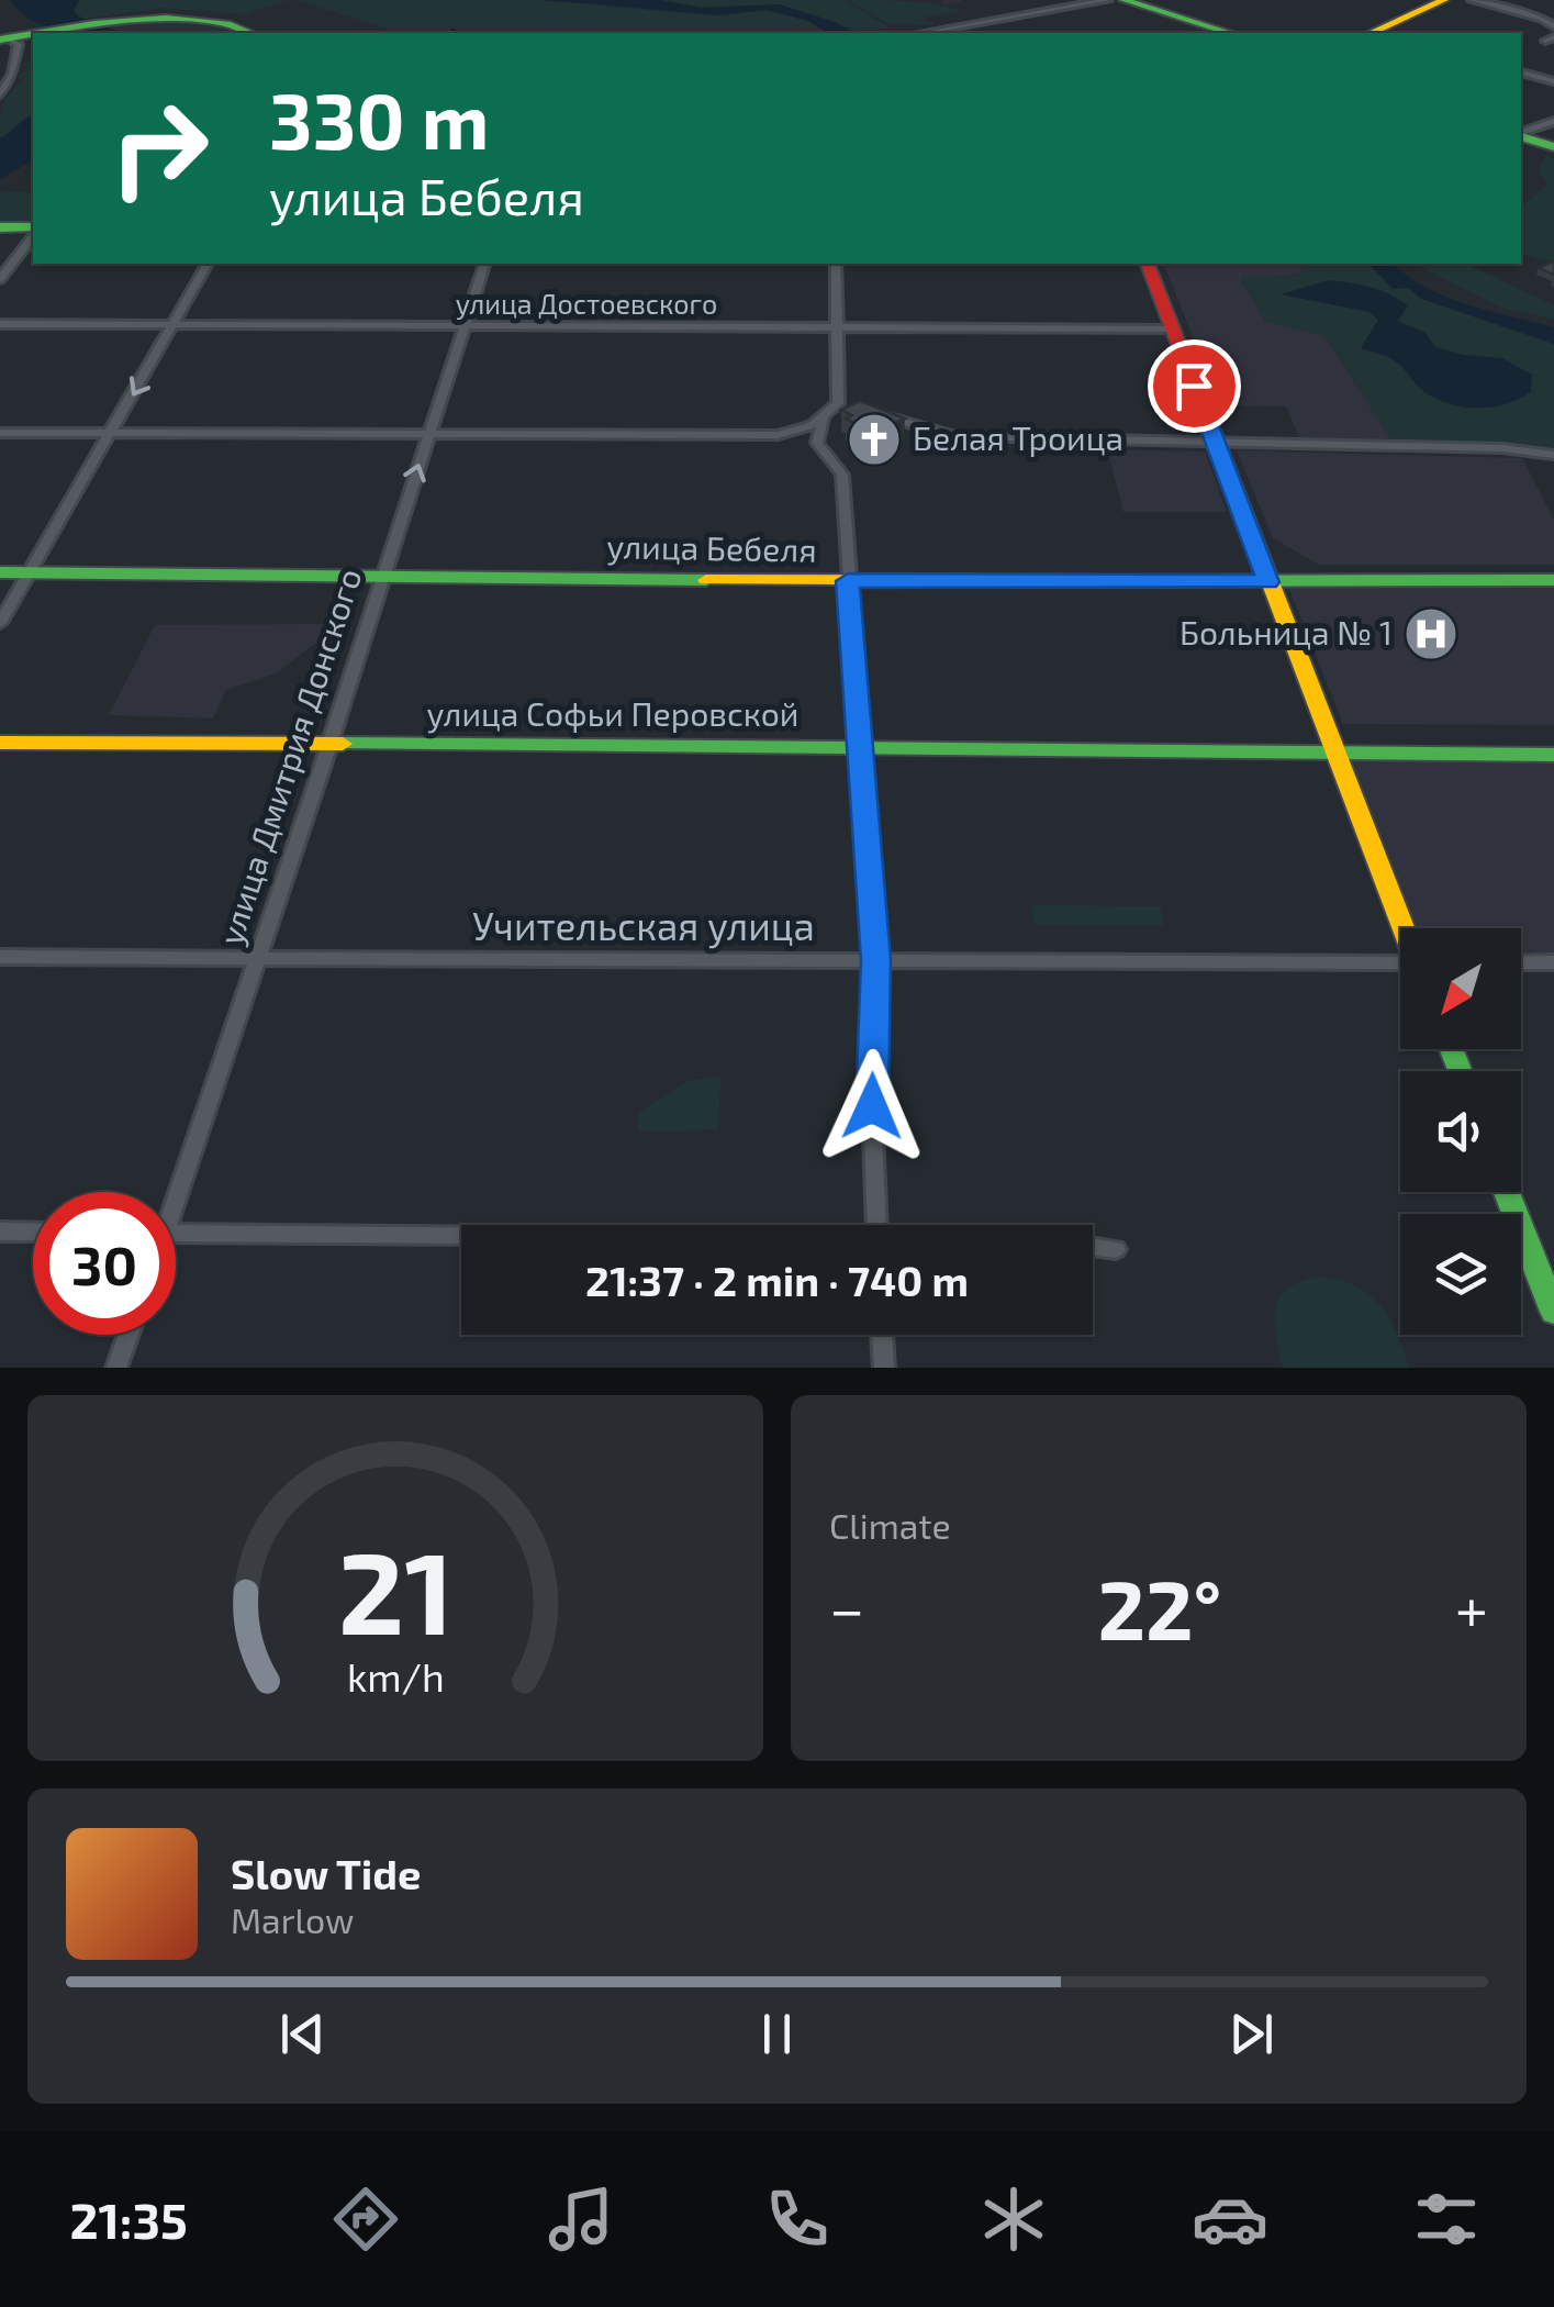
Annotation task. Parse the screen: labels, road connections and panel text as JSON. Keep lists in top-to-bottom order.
{
  "streets": {
    "street": [
      "улица Достоевского",
      "улица Бебеля",
      "улица Софьи Перовской",
      "улица Дмитрия Донского",
      "Учительская улица"
    ]
  },
  "crossings": [
    ["улица Достоевского", "улица Дмитрия Донского"],
    ["улица Бебеля", "улица Дмитрия Донского"],
    ["улица Софьи Перовской", "улица Дмитрия Донского"],
    ["улица Дмитрия Донского", "Учительская улица"]
  ],
  "places": {
    "church": ["Белая Троица"],
    "hospital": ["Больница № 1"]
  },
  "north": "bottom left",
  "page": {
    "turn": ["330 m", "улица Бебеля"],
    "limit": "30",
    "trip": "21:37 · 2 min · 740 m",
    "tile": "Climate",
    "heat": ["−", "22°", "+"],
    "song": ["Slow Tide", "Marlow"],
    "tabs": "21:35",
    "gauge": ["21", "km/h"]
  }
}
